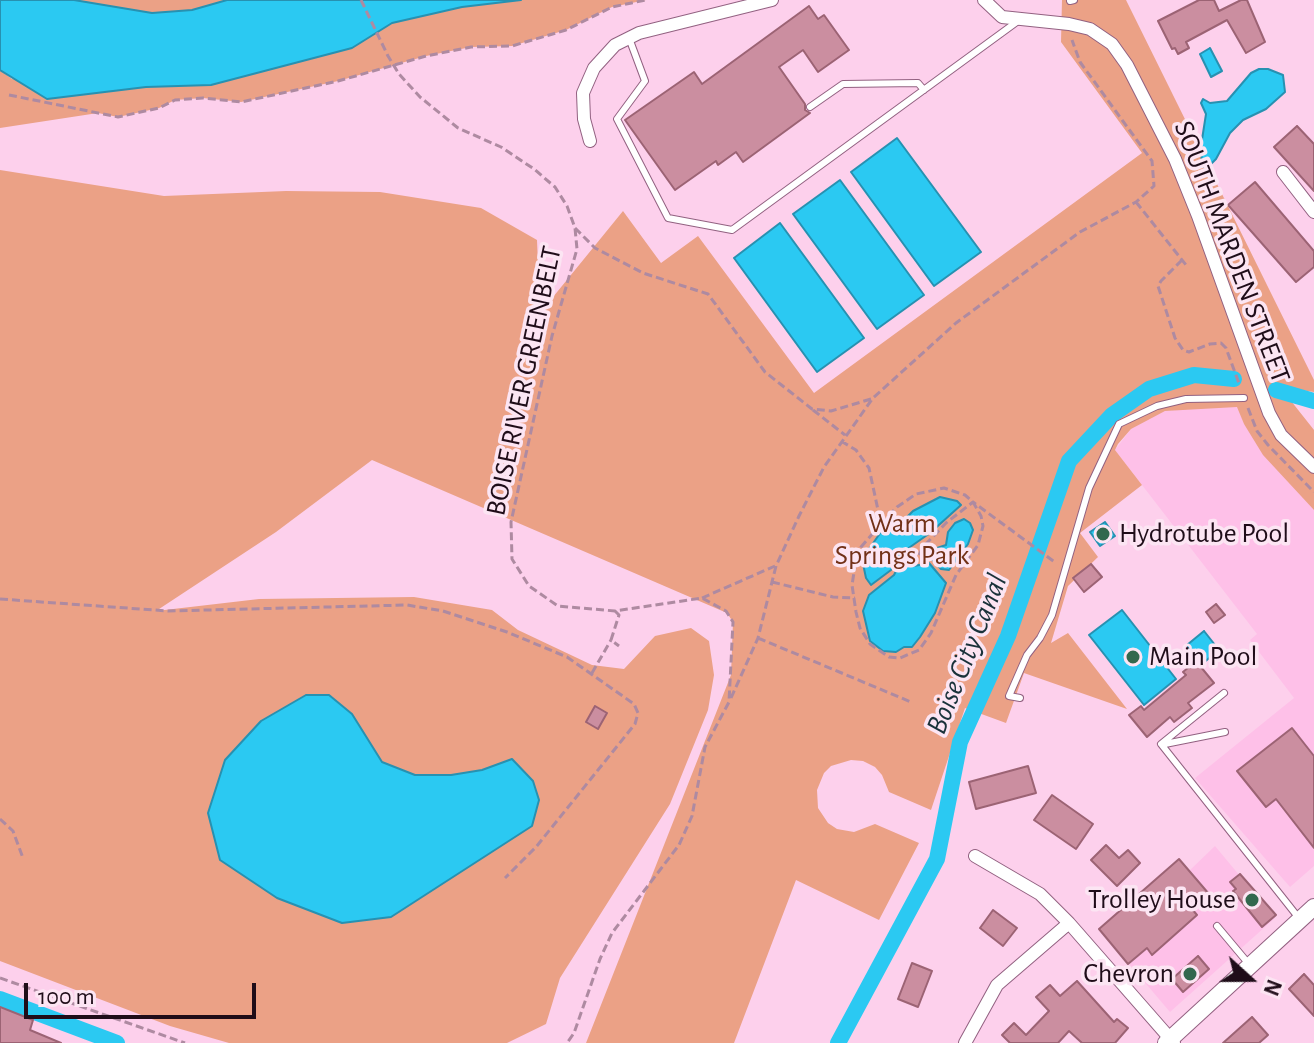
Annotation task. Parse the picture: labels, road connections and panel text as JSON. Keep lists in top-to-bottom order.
{
  "streets": {
    "street": ["SOUTH MARDEN STREET"],
    "path": ["BOISE RIVER GREENBELT"]
  },
  "water": ["Boise City Canal"],
  "parks": ["Warm Springs Park"],
  "places": [
    "Hydrotube Pool",
    "Main Pool",
    "Trolley House",
    "Chevron"
  ],
  "scale_bar": "100 m",
  "north": "right"
}
